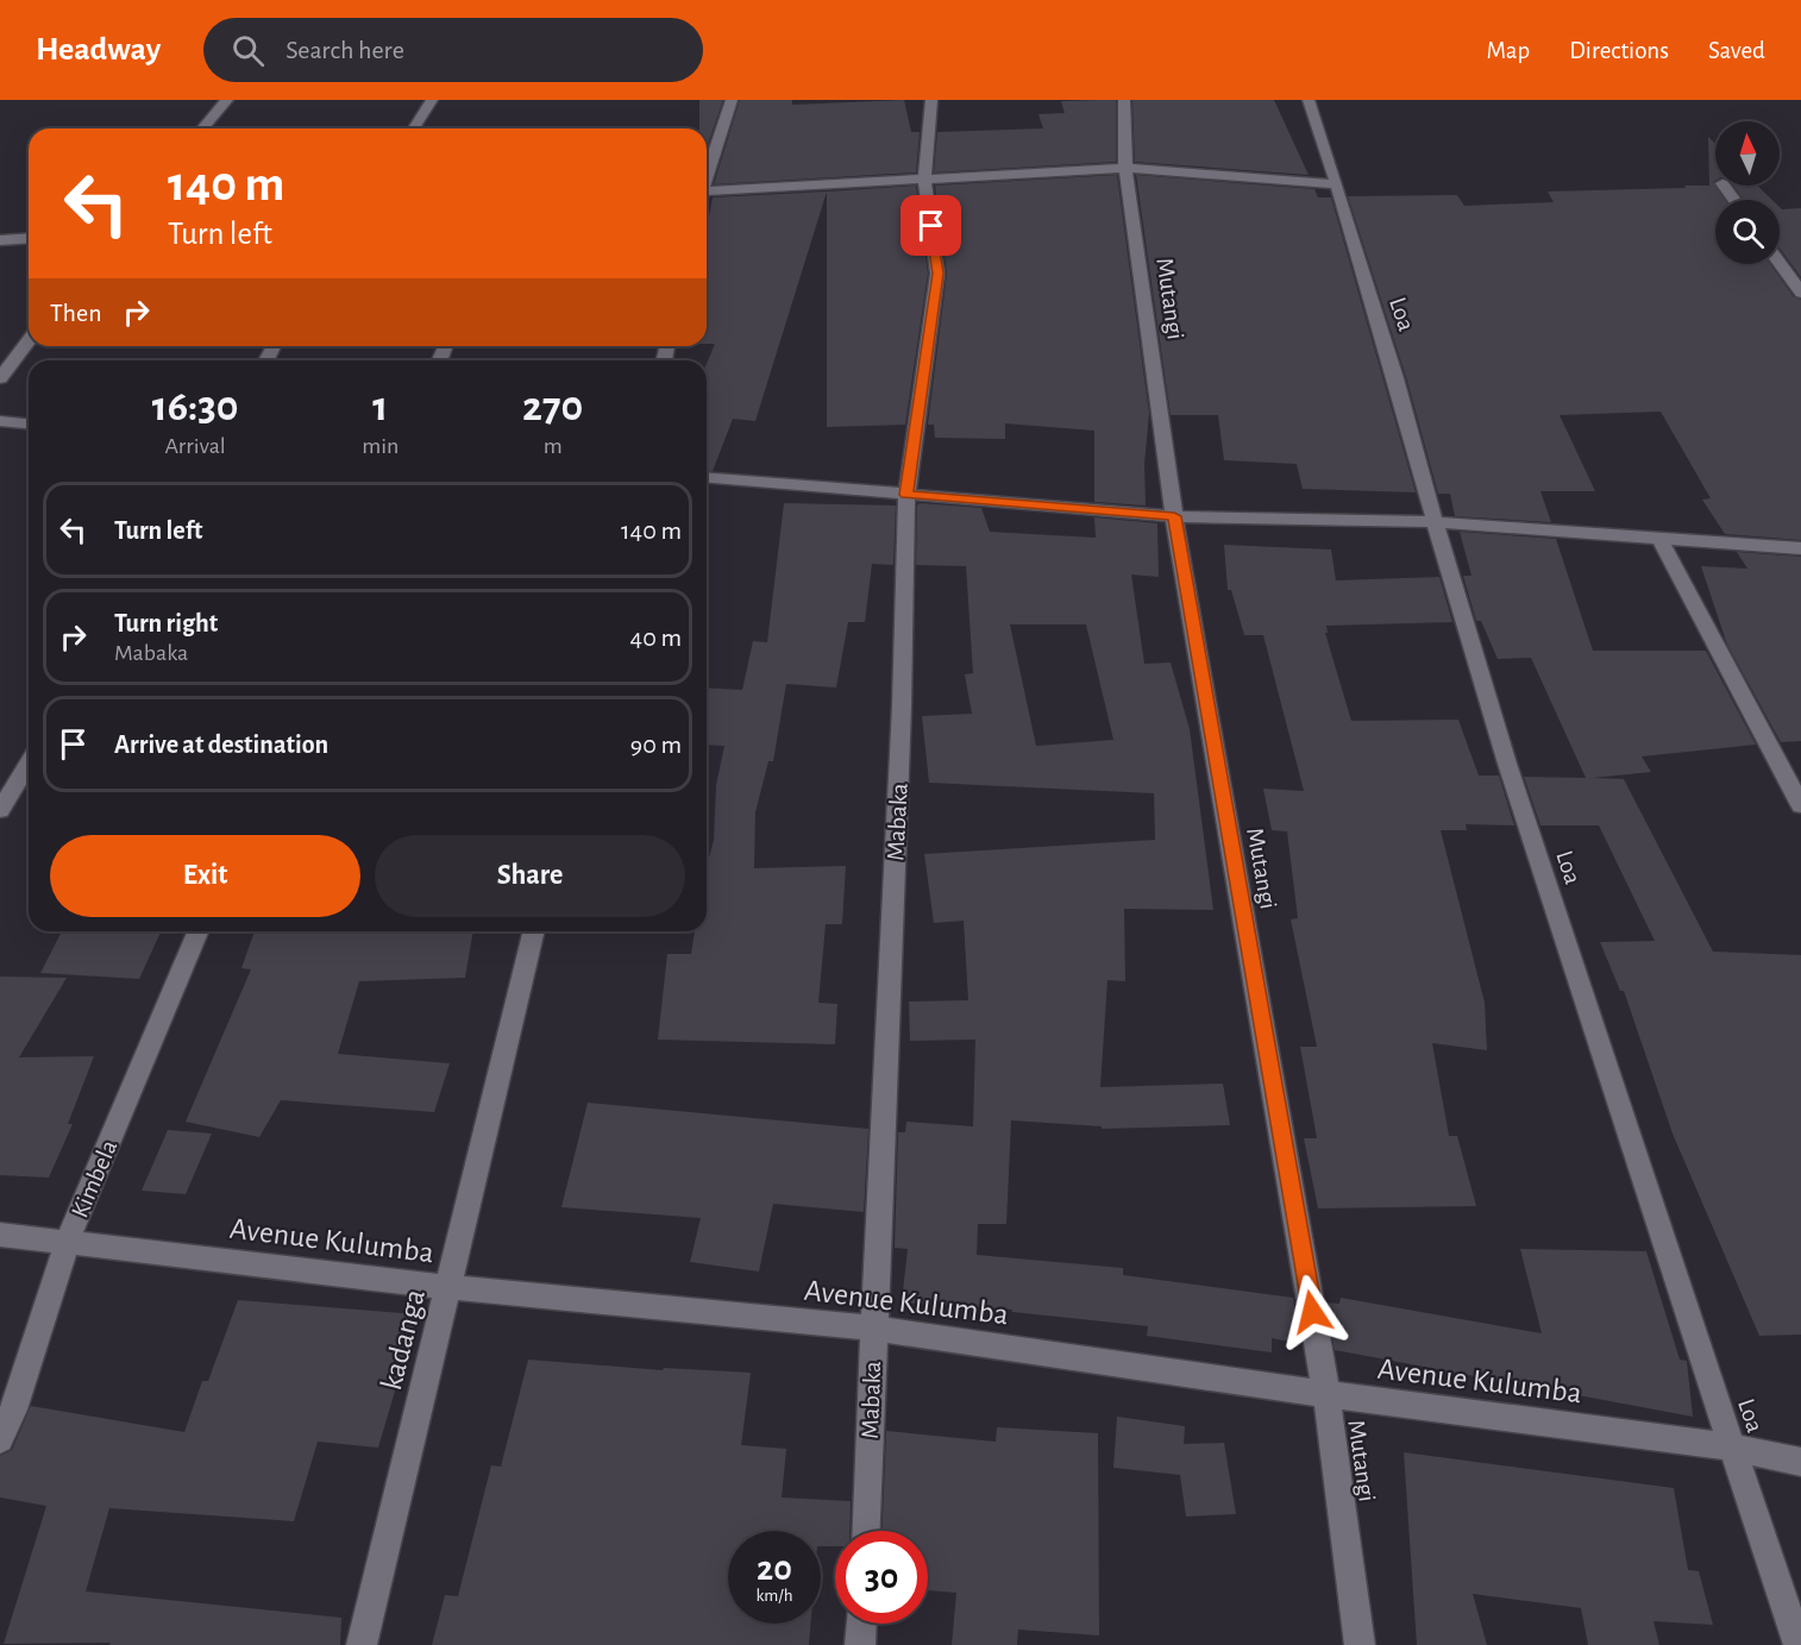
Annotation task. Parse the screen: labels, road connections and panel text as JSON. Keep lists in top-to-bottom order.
{
  "streets": {
    "street": [
      "Mutangi",
      "Loa",
      "Mabaka",
      "Kimbela",
      "Avenue Kulumba",
      "kadanga"
    ]
  },
  "crossings": [
    ["Mutangi", "Avenue Kulumba"],
    ["Loa", "Avenue Kulumba"],
    ["Mabaka", "Avenue Kulumba"],
    ["Kimbela", "Avenue Kulumba"],
    ["Avenue Kulumba", "kadanga"]
  ],
  "north": "top",
  "page": {
    "header": "Headway",
    "search": "Search here",
    "nav": ["Map", "Directions", "Saved"],
    "turn": ["140 m", "Turn left"],
    "then": "Then",
    "eta": [
      "16:30",
      "Arrival",
      "1",
      "min",
      "270",
      "m"
    ],
    "list": [
      {
        "name": "Turn left",
        "value": "140 m"
      },
      {
        "name": "Turn right",
        "note": "Mabaka",
        "value": "40 m"
      },
      {
        "name": "Arrive at destination",
        "value": "90 m"
      }
    ],
    "buttons": ["Exit", "Share"],
    "speed": "20 km/h",
    "limit": "30"
  }
}
